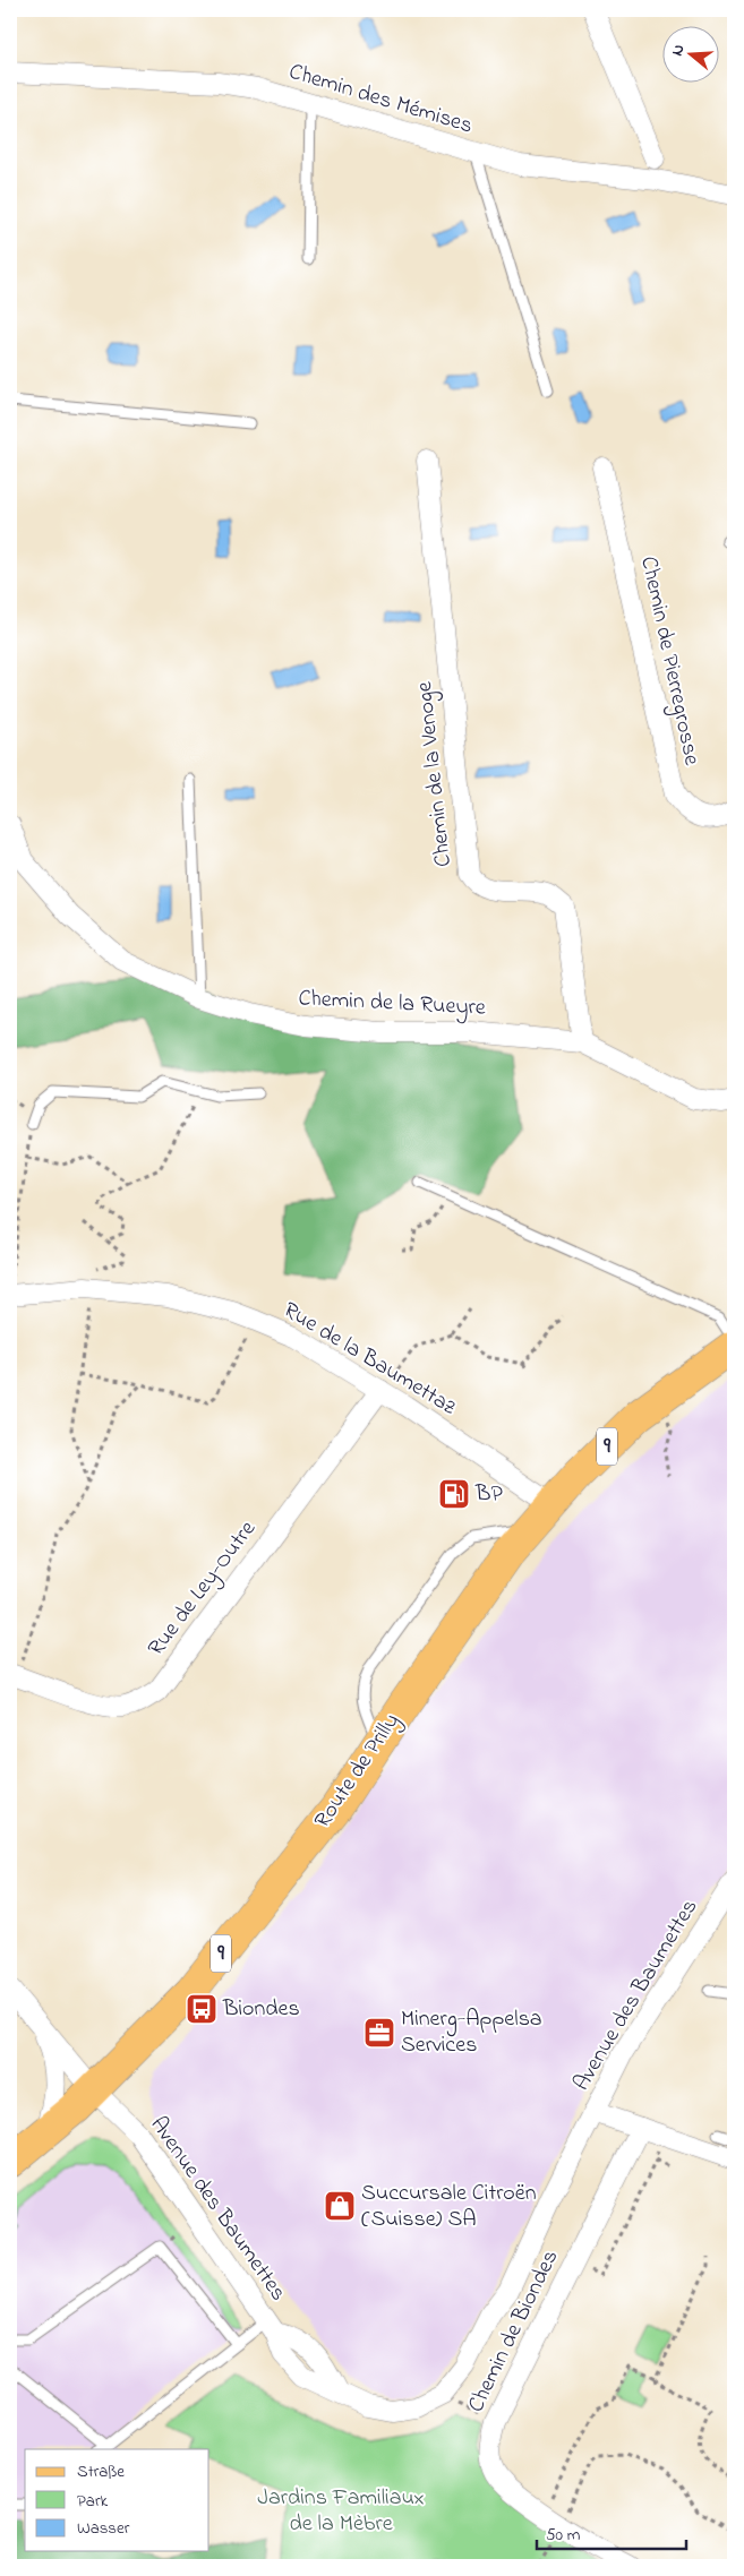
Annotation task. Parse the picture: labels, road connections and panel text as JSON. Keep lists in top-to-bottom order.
{
  "streets": {
    "main road": ["9", "Route de Prilly"],
    "street": [
      "Chemin des Mémises",
      "Chemin de Pierregrosse",
      "Chemin de la Venoge",
      "Chemin de la Rueyre",
      "Rue de la Baumettaz",
      "Rue de Ley-Outre",
      "Avenue des Baumettes",
      "Chemin de Biondes"
    ]
  },
  "crossings": [
    ["Chemin de la Venoge", "Chemin de la Rueyre"],
    ["Rue de la Baumettaz", "Rue de Ley-Outre"],
    ["Rue de la Baumettaz", "Route de Prilly"],
    ["Route de Prilly", "Avenue des Baumettes"]
  ],
  "parks": ["Jardins Familiaux de la Mèbre"],
  "places": {
    "fuel station": ["BP"],
    "bus stop": ["Biondes"],
    "office": ["Minerg-Appelsa Services"],
    "shop": ["Succursale Citroën (Suisse) SA"]
  },
  "legend": ["Straße", "Park", "Wasser"],
  "scale_bar": "50 m",
  "north": "left"
}
